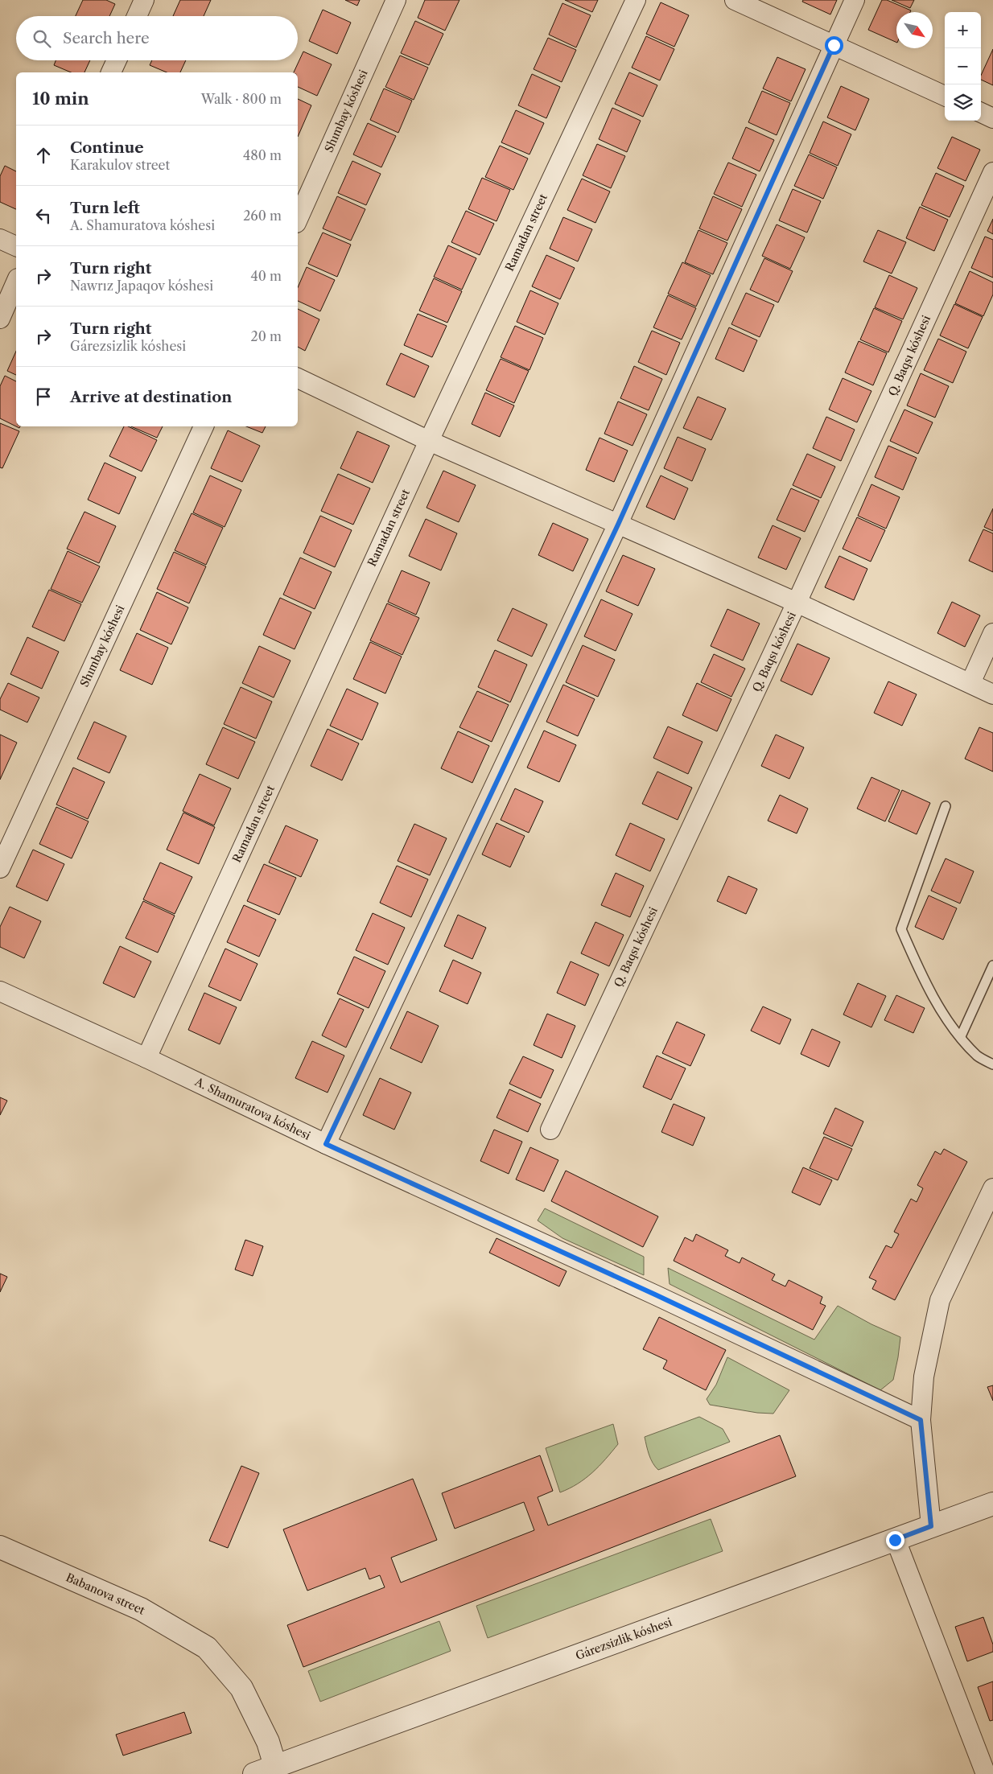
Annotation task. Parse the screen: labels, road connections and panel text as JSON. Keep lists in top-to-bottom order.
{
  "streets": {
    "street": [
      "Shımbay kóshesi",
      "Ramadan street",
      "Q. Baqsı kóshesi",
      "A. Shamuratova kóshesi",
      "Babanova street",
      "Gárezsizlik kóshesi"
    ]
  },
  "crossings": [
    ["Ramadan street", "A. Shamuratova kóshesi"],
    ["Babanova street", "Gárezsizlik kóshesi"]
  ],
  "north": "bottom right",
  "page": {
    "map_buttons": ["+", "−"],
    "search": "Search here",
    "heading": ["10 min", "Walk · 800 m"],
    "list": [
      ["Continue", "Karakulov street", "480 m"],
      ["Turn left", "A. Shamuratova kóshesi", "260 m"],
      ["Turn right", "Nawrız Japaqov kóshesi", "40 m"],
      ["Turn right", "Gárezsizlik kóshesi", "20 m"],
      "Arrive at destination"
    ]
  }
}
